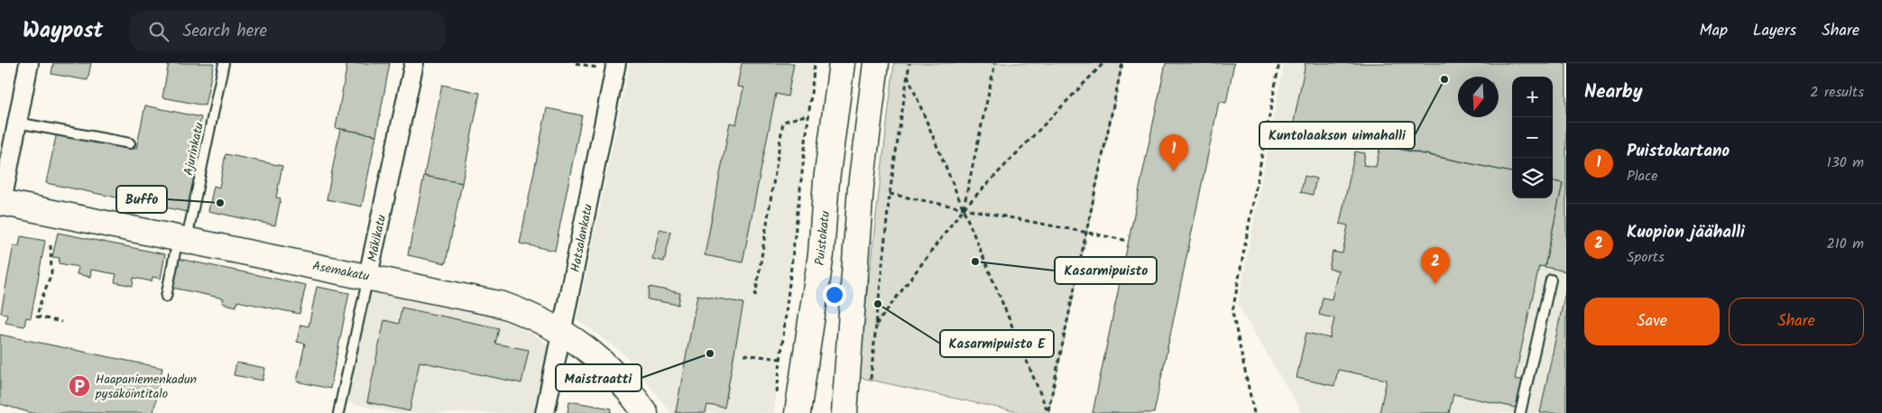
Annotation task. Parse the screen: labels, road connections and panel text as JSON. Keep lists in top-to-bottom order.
{
  "streets": {
    "main road": ["Puistokatu", "Asemakatu"],
    "street": ["Mäkikatu", "Hatsalankatu"],
    "lane": ["Ajurinkatu"]
  },
  "crossings": [
    ["Ajurinkatu", "Asemakatu"],
    ["Mäkikatu", "Asemakatu"],
    ["Hatsalankatu", "Asemakatu"]
  ],
  "places": {
    "other": [
      "Kuntolaakson uimahalli",
      "Buffo",
      "Kasarmipuisto",
      "Kasarmipuisto E",
      "Maistraatti"
    ],
    "parking": ["Haapaniemenkadun pysäköintitalo"]
  },
  "north": "bottom",
  "page": {
    "header": "Waypost",
    "search": "Search here",
    "nav": ["Map", "Layers", "Share"],
    "heading": ["Nearby", "2 results"],
    "map_buttons": ["+", "−"],
    "list": [
      {
        "mark": "1",
        "name": "Puistokartano",
        "note": "Place",
        "value": "130 m"
      },
      {
        "mark": "2",
        "name": "Kuopion jäähalli",
        "note": "Sports",
        "value": "210 m"
      }
    ],
    "pins": ["1", "2"],
    "buttons": ["Save", "Share"]
  }
}
